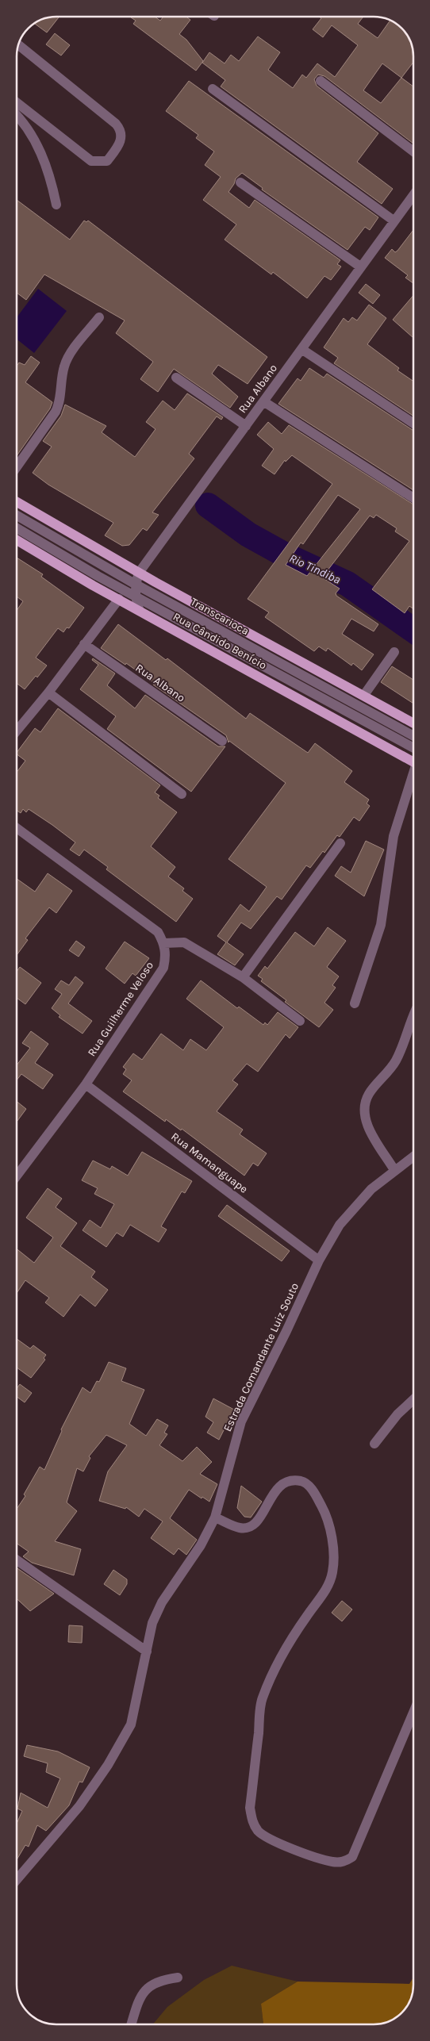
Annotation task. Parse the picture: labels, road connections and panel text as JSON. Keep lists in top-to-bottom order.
{
  "streets": {
    "main road": ["Rua Cândido Benício"],
    "street": [
      "Rua Albano",
      "Transcarioca",
      "Rua Guilherme Veloso",
      "Rua Mamanguape",
      "Estrada Comandante Luiz Souto"
    ]
  },
  "crossings": [
    ["Rua Albano", "Transcarioca"],
    ["Rua Albano", "Rua Cândido Benício"],
    ["Rua Guilherme Veloso", "Rua Mamanguape"],
    ["Rua Mamanguape", "Estrada Comandante Luiz Souto"]
  ],
  "water": ["Rio Tindiba"]
}
